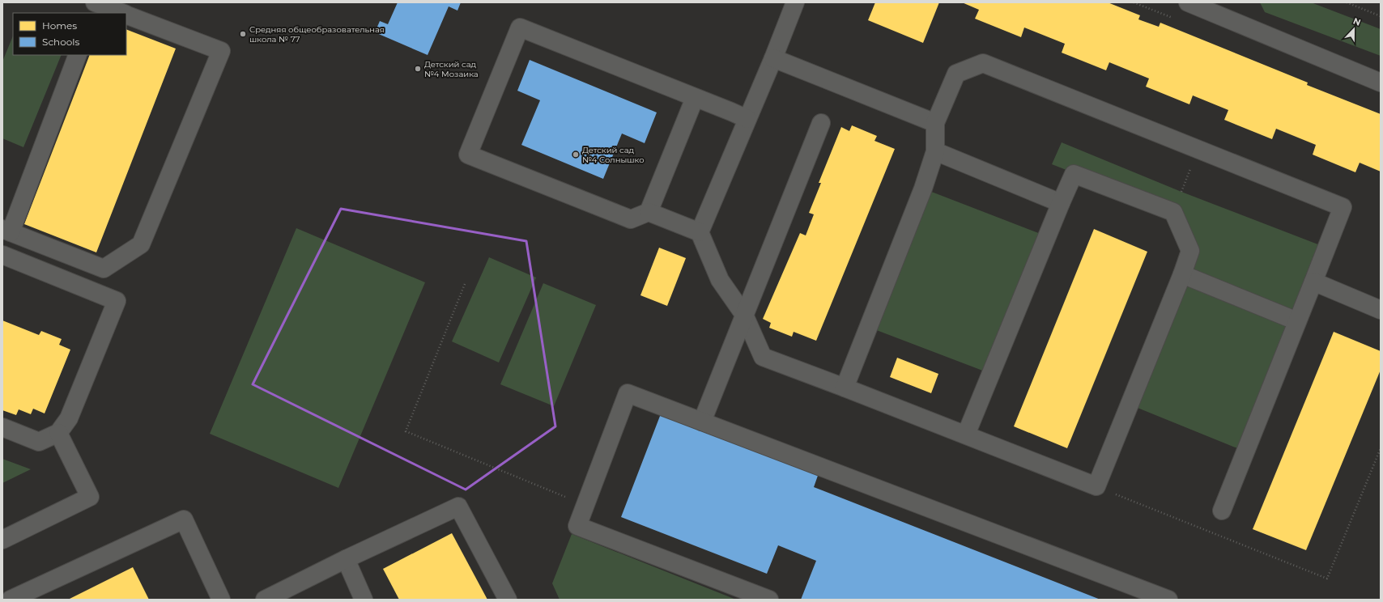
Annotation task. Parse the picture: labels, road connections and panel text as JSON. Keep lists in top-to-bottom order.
{
  "places": ["Средняя общеобразовательная школа № 77", "Детский сад №4 Мозаика", "Детский сад №4 Солнышко"],
  "legend": ["Homes", "Schools"],
  "north": "top"
}
